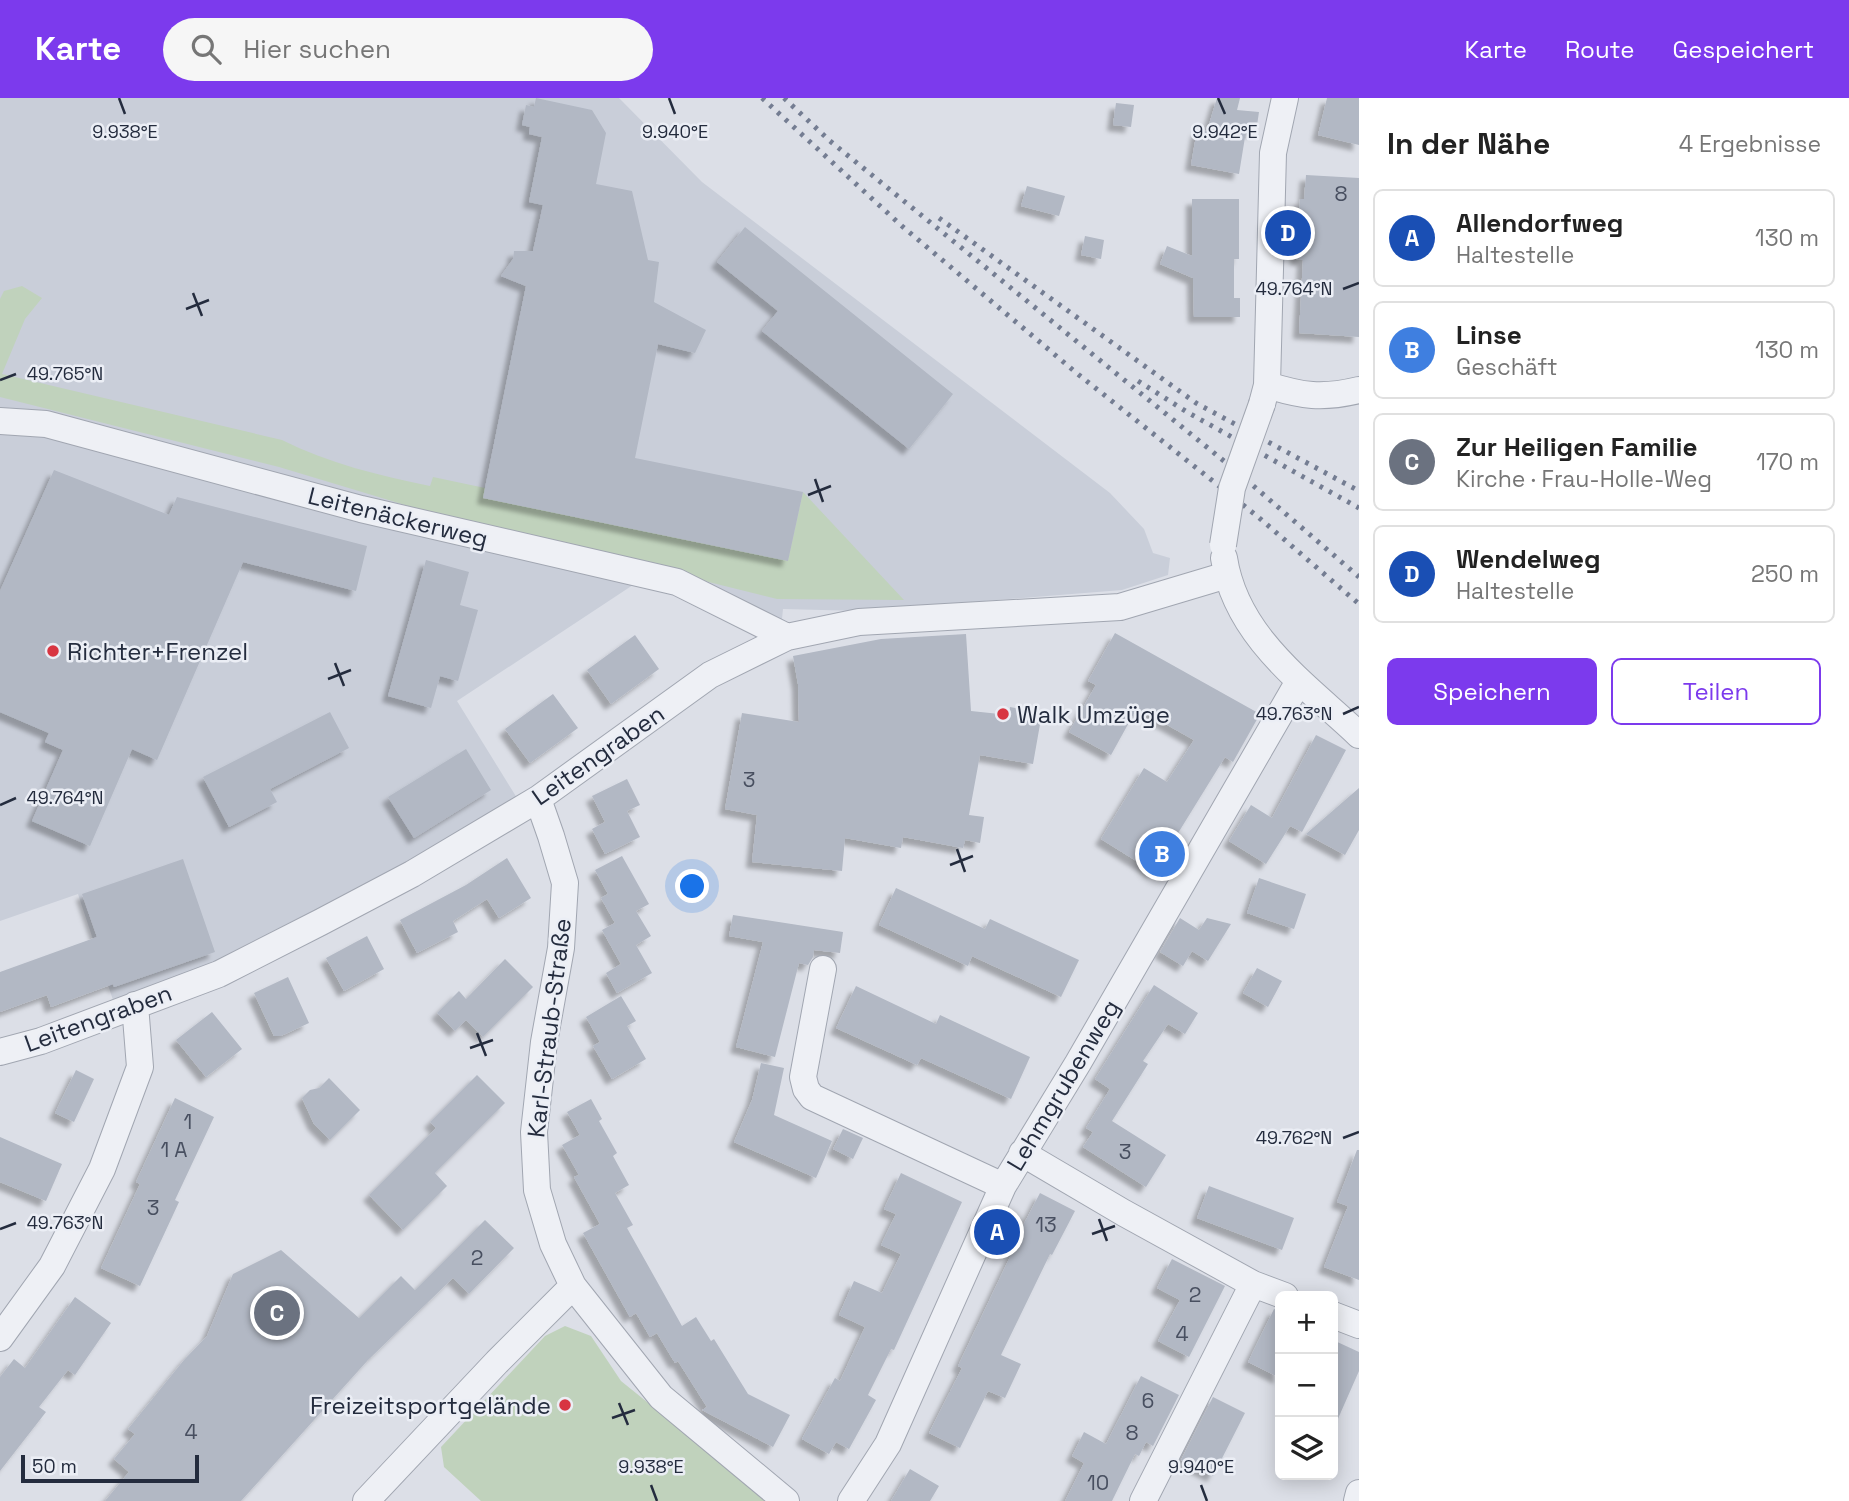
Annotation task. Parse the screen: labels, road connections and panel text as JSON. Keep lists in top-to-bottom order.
{
  "streets": {
    "street": [
      "Leitenäckerweg",
      "Leitengraben",
      "Karl-Straub-Straße",
      "Lehmgrubenweg"
    ]
  },
  "crossings": [
    ["Leitenäckerweg", "Leitengraben"],
    ["Leitengraben", "Karl-Straub-Straße"]
  ],
  "places": ["Richter+Frenzel", "Walk Umzüge", "Freizeitsportgelände"],
  "house_numbers": [
    "8",
    "3",
    "1",
    "1 A",
    "3",
    "3",
    "13",
    "2",
    "2",
    "4",
    "6",
    "4",
    "8",
    "10"
  ],
  "scale_bar": "50 m",
  "page": {
    "header": "Karte",
    "search": "Hier suchen",
    "nav": ["Karte", "Route", "Gespeichert"],
    "heading": ["In der Nähe", "4 Ergebnisse"],
    "list": [
      {
        "mark": "A",
        "name": "Allendorfweg",
        "note": "Haltestelle",
        "value": "130 m"
      },
      {
        "mark": "B",
        "name": "Linse",
        "note": "Geschäft",
        "value": "130 m"
      },
      {
        "mark": "C",
        "name": "Zur Heiligen Familie",
        "note": "Kirche · Frau-Holle-Weg",
        "value": "170 m"
      },
      {
        "mark": "D",
        "name": "Wendelweg",
        "note": "Haltestelle",
        "value": "250 m"
      }
    ],
    "pins": [
      "D",
      "B",
      "A",
      "C"
    ],
    "buttons": ["Speichern", "Teilen"],
    "map_buttons": ["+", "−"],
    "scale": "50 m"
  },
  "coordinates": [
    "9.938°E",
    "9.940°E",
    "9.942°E",
    "49.764°N",
    "49.765°N",
    "49.763°N",
    "49.762°N"
  ]
}
